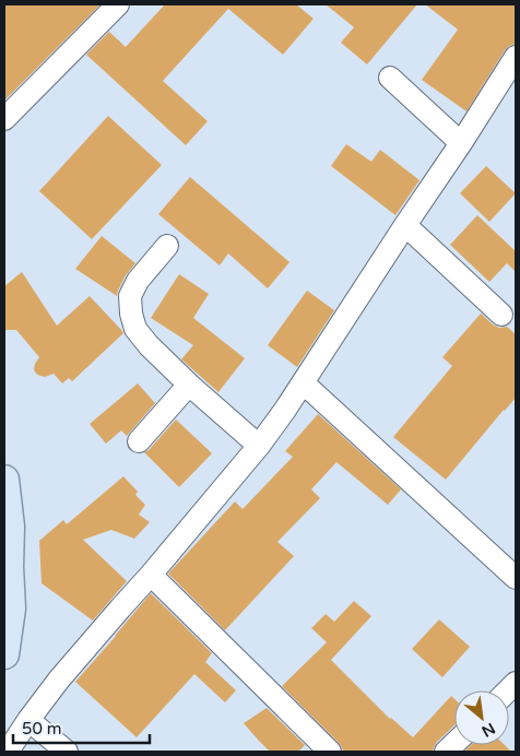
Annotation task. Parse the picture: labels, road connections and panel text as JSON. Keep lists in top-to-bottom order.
{
  "scale_bar": "50 m",
  "north": "bottom right"
}
